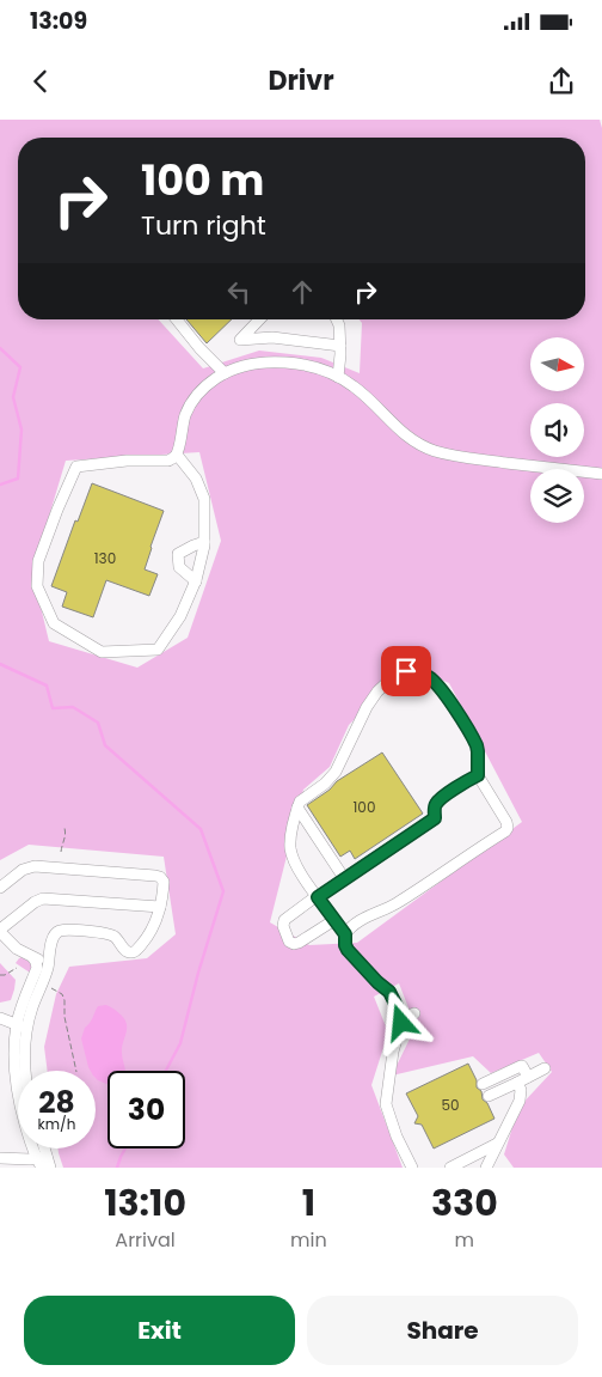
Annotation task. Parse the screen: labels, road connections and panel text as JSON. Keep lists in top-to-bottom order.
{
  "house_numbers": ["130", "100", "50"],
  "north": "right",
  "page": {
    "status": "13:09",
    "header": "Drivr",
    "turn": ["100 m", "Turn right"],
    "speed": "28 km/h",
    "limit": "30",
    "eta": [
      "13:10",
      "Arrival",
      "1",
      "min",
      "330",
      "m"
    ],
    "buttons": ["Exit", "Share"]
  }
}
